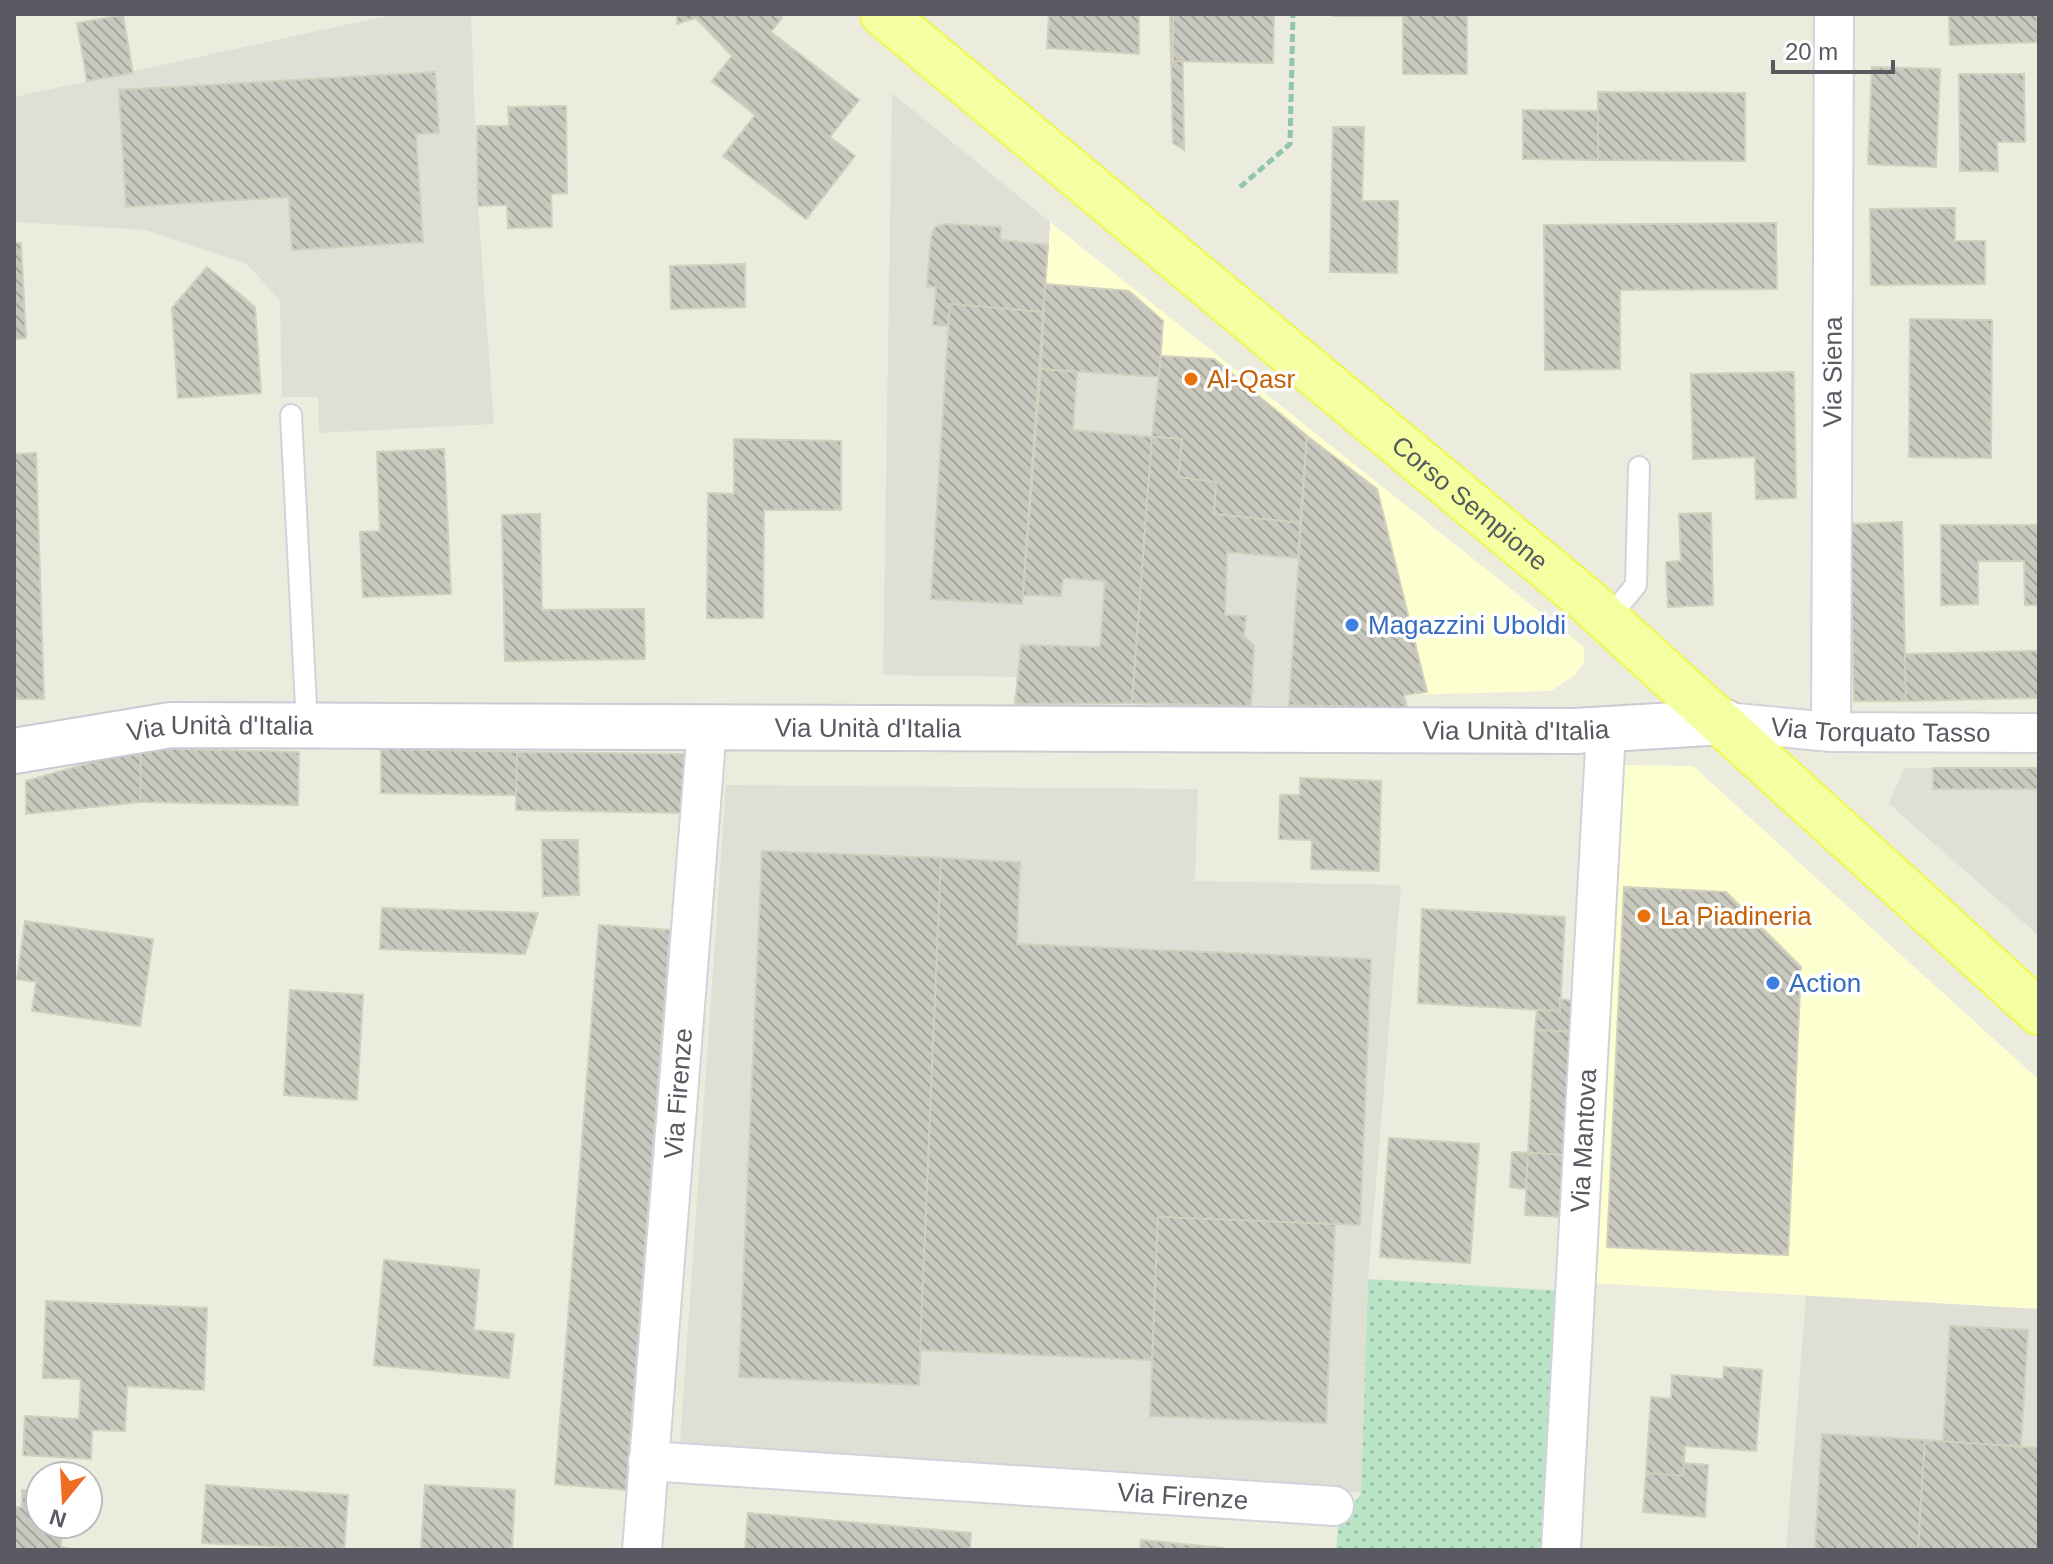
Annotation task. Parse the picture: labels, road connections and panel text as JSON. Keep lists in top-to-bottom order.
{
  "streets": {
    "main road": ["Corso Sempione"],
    "street": [
      "Via Siena",
      "Via Unità d'Italia",
      "Via Torquato Tasso",
      "Via Firenze",
      "Via Mantova"
    ]
  },
  "crossings": [
    ["Via Siena", "Via Torquato Tasso"],
    ["Corso Sempione", "Via Unità d'Italia"],
    ["Corso Sempione", "Via Torquato Tasso"],
    ["Via Unità d'Italia", "Via Torquato Tasso"],
    ["Via Unità d'Italia", "Via Firenze"],
    ["Via Unità d'Italia", "Via Mantova"]
  ],
  "places": [
    "Al-Qasr",
    "Magazzini Uboldi",
    "La Piadineria",
    "Action"
  ],
  "scale_bar": "20 m",
  "north": "bottom"
}
